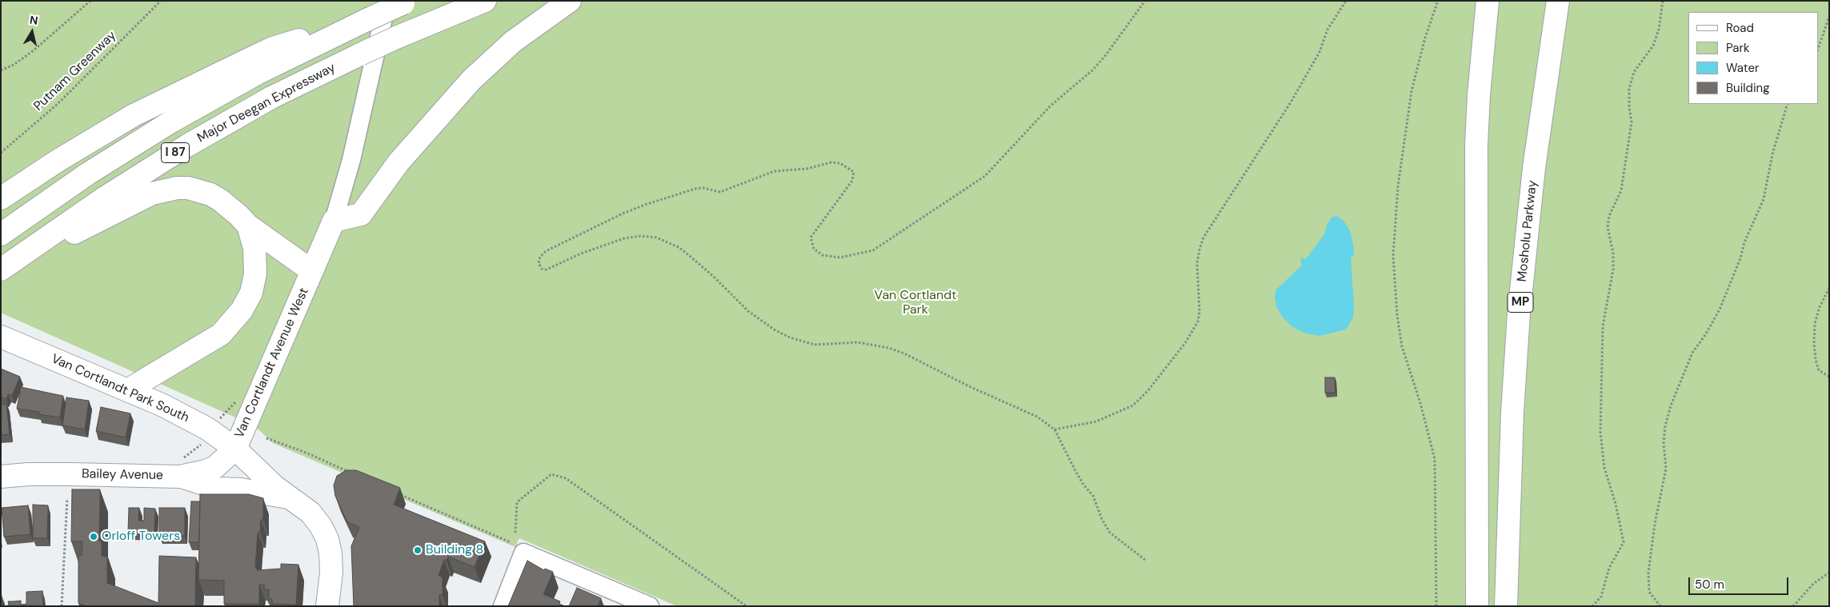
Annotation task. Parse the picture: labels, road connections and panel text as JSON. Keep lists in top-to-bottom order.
{
  "streets": {
    "main road": [
      "Major Deegan Expressway",
      "I 87",
      "Mosholu Parkway",
      "MP",
      "Van Cortlandt Avenue West",
      "Van Cortlandt Park South",
      "Bailey Avenue"
    ],
    "path": ["Putnam Greenway"]
  },
  "crossings": [
    ["Van Cortlandt Avenue West", "Van Cortlandt Park South"],
    ["Van Cortlandt Avenue West", "Bailey Avenue"],
    ["Van Cortlandt Park South", "Bailey Avenue"]
  ],
  "parks": ["Van Cortlandt Park"],
  "places": ["Orloff Towers", "Building 8"],
  "legend": [
    "Road",
    "Park",
    "Water",
    "Building"
  ],
  "scale_bar": "50 m",
  "north": "top"
}
